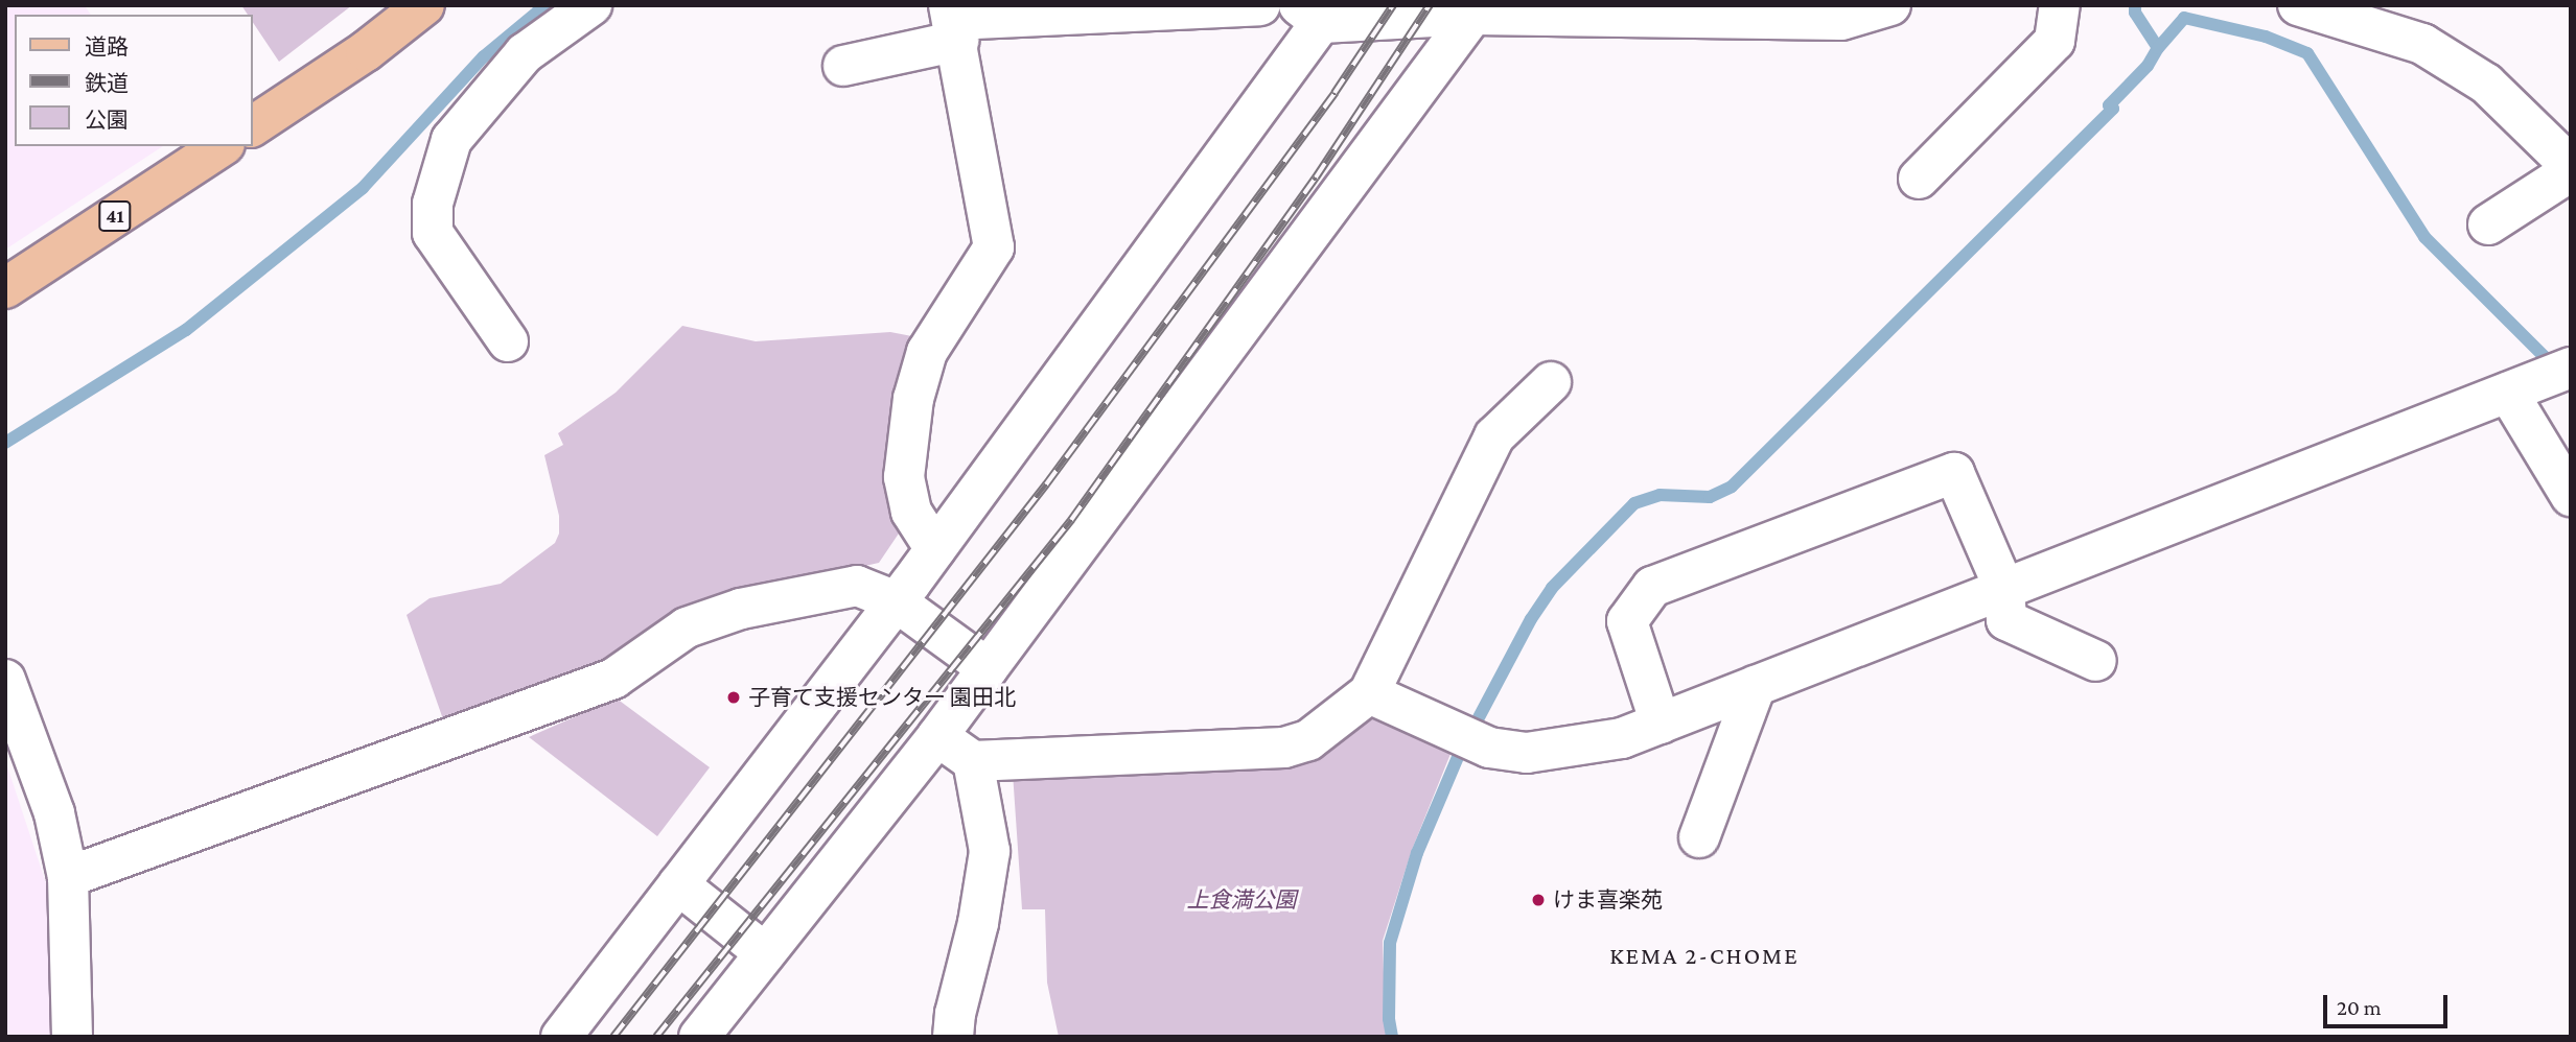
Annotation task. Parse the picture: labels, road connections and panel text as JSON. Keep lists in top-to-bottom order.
{
  "streets": {
    "main road": ["41"]
  },
  "districts": ["KEMA 2-CHOME"],
  "parks": ["上食満公園"],
  "places": ["子育て支援センター 園田北", "けま喜楽苑"],
  "legend": ["道路", "鉄道", "公園"],
  "scale_bar": "20 m"
}
